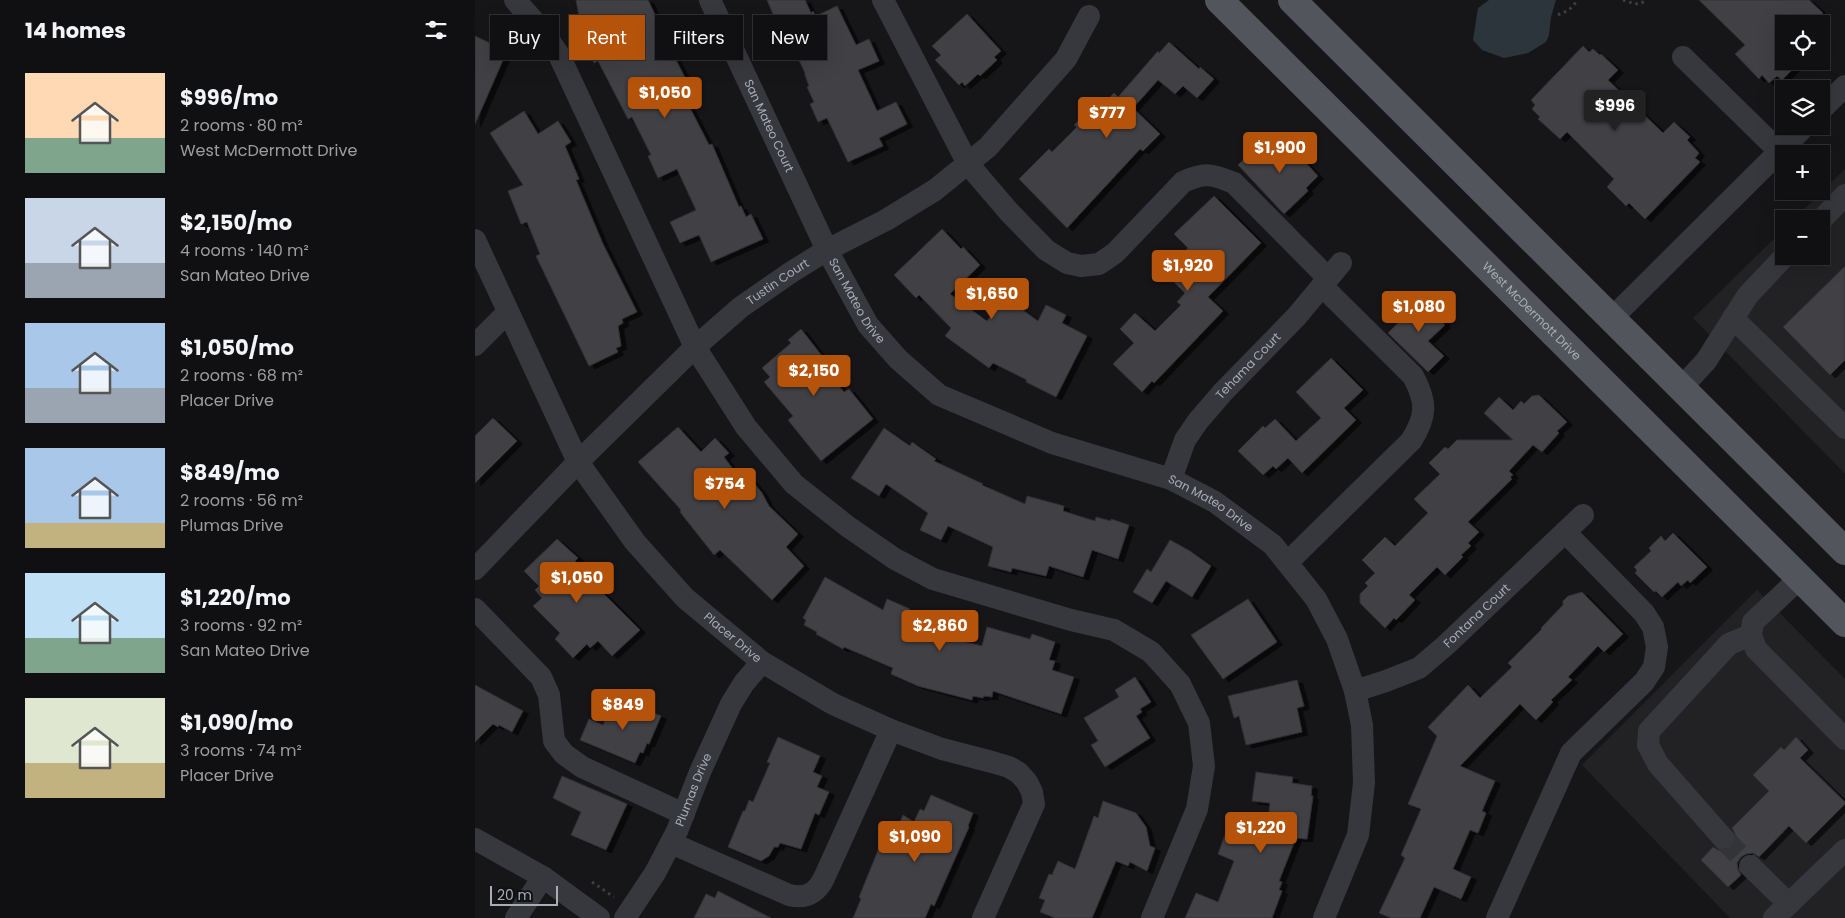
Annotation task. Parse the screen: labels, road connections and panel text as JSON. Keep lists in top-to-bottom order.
{
  "streets": {
    "main road": ["West McDermott Drive"],
    "street": [
      "San Mateo Court",
      "Tustin Court",
      "San Mateo Drive",
      "Tehama Court",
      "Fontana Court",
      "Placer Drive",
      "Plumas Drive"
    ]
  },
  "crossings": [
    ["San Mateo Court", "Tustin Court"],
    ["San Mateo Court", "San Mateo Drive"],
    ["Tustin Court", "San Mateo Drive"],
    ["Tustin Court", "Placer Drive"],
    ["San Mateo Drive", "Tehama Court"],
    ["San Mateo Drive", "Fontana Court"],
    ["Placer Drive", "Plumas Drive"]
  ],
  "scale_bar": "20 m",
  "page": {
    "heading": "14 homes",
    "map_buttons": ["+", "−"],
    "chip": [
      "Buy",
      "Rent",
      "Filters",
      "New"
    ],
    "list": [
      {
        "name": "$996/mo",
        "note": "2 rooms · 80 m² · West McDermott Drive"
      },
      {
        "name": "$2,150/mo",
        "note": "4 rooms · 140 m² · San Mateo Drive"
      },
      {
        "name": "$1,050/mo",
        "note": "2 rooms · 68 m² · Placer Drive"
      },
      {
        "name": "$849/mo",
        "note": "2 rooms · 56 m² · Plumas Drive"
      },
      {
        "name": "$1,220/mo",
        "note": "3 rooms · 92 m² · San Mateo Drive"
      },
      {
        "name": "$1,090/mo",
        "note": "3 rooms · 74 m² · Placer Drive"
      }
    ],
    "price": [
      "$1,050",
      "$996",
      "$777",
      "$1,900",
      "$1,920",
      "$1,650",
      "$1,080",
      "$2,150",
      "$754",
      "$1,050",
      "$2,860",
      "$849",
      "$1,220",
      "$1,090"
    ],
    "scale": "20 m"
  }
}
